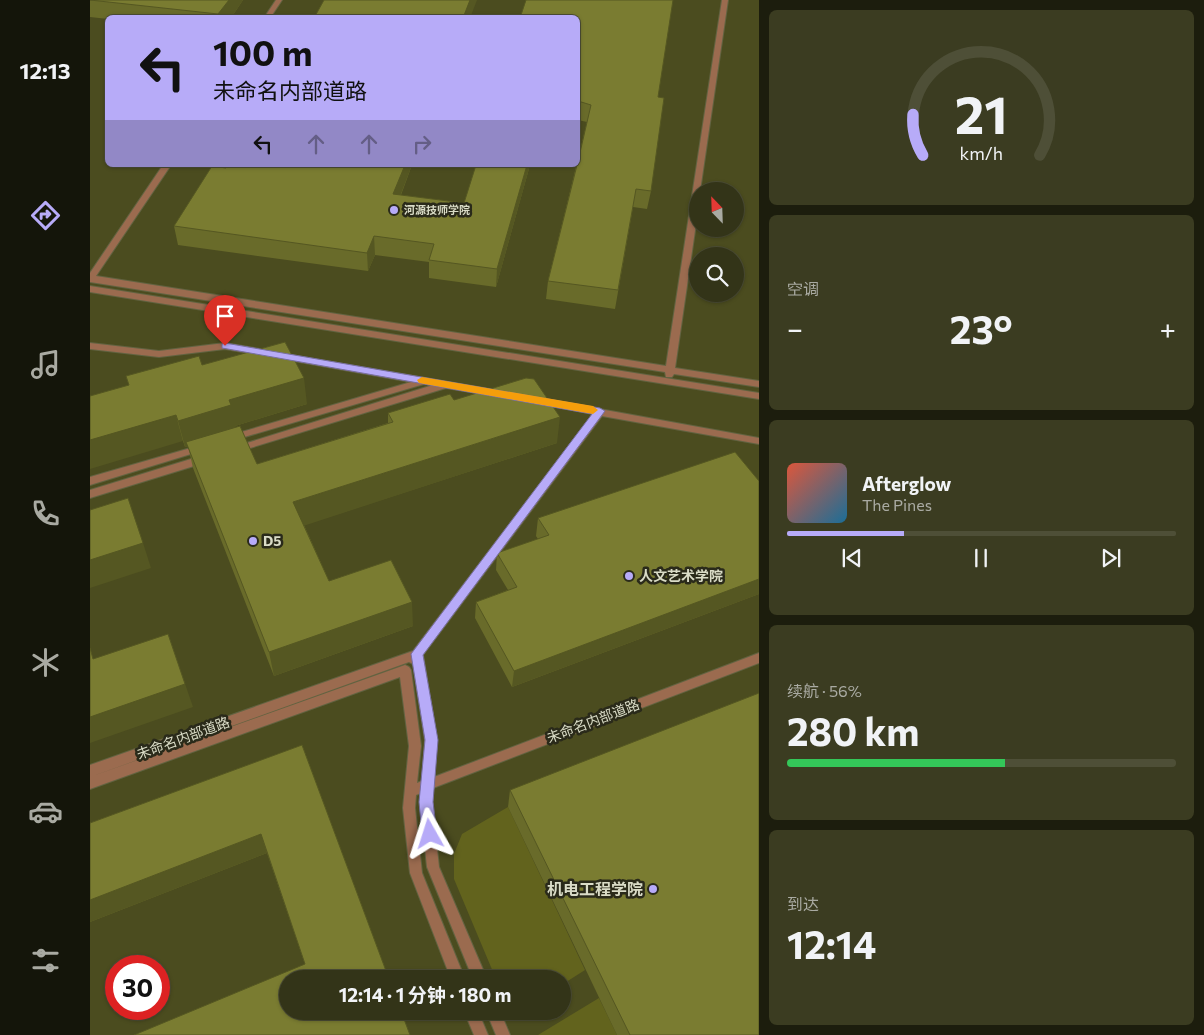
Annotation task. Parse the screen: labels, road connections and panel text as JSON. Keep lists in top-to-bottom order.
{
  "streets": {
    "street": ["未命名内部道路"]
  },
  "places": [
    "河源技师学院",
    "D5",
    "人文艺术学院",
    "机电工程学院"
  ],
  "north": "top left",
  "page": {
    "tabs": "12:13",
    "turn": ["100 m", "未命名内部道路"],
    "tile": [
      "空调",
      ["续航 · 56%", "280 km"],
      ["到达", "12:14"]
    ],
    "heat": ["−", "23°", "+"],
    "song": ["Afterglow", "The Pines"],
    "limit": "30",
    "trip": "12:14 · 1 分钟 · 180 m",
    "gauge": ["21", "km/h"]
  }
}
